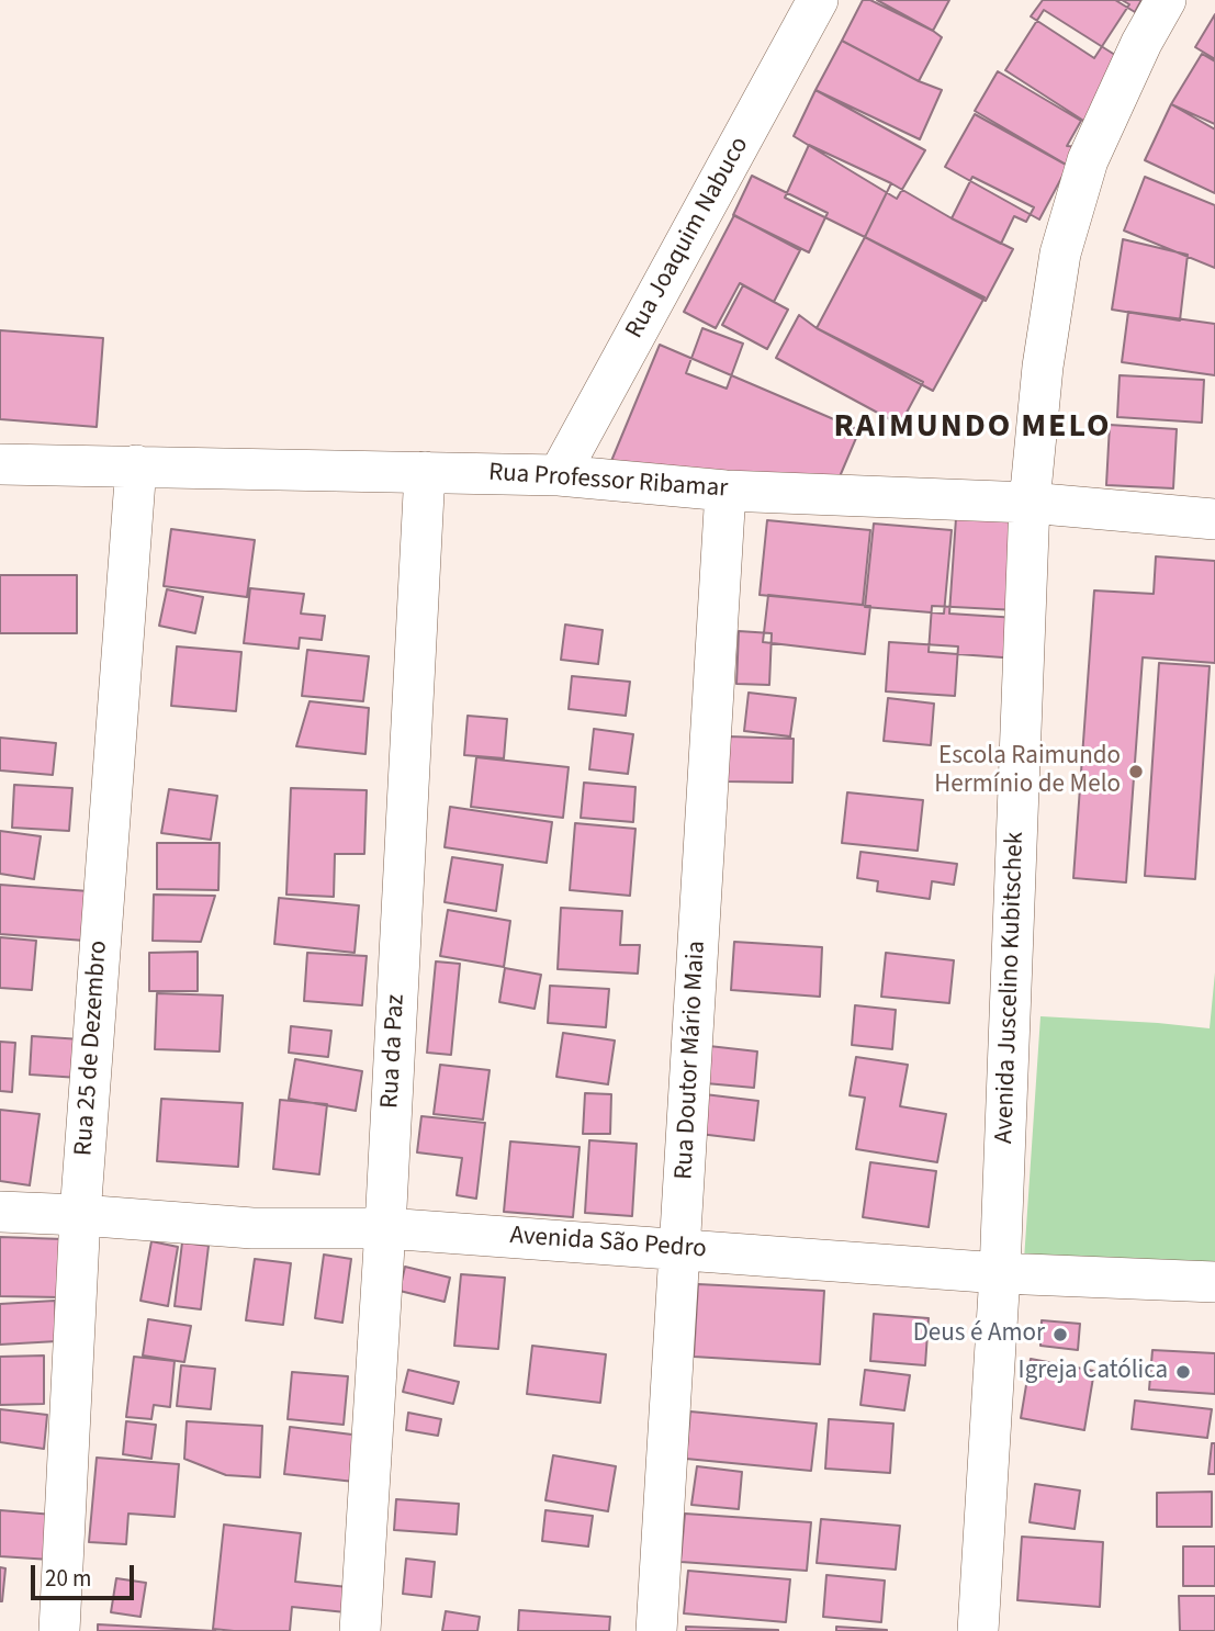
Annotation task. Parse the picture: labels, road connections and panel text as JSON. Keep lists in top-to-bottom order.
{
  "streets": {
    "street": [
      "Rua Joaquim Nabuco",
      "Rua Professor Ribamar",
      "Avenida Juscelino Kubitschek",
      "Rua 25 de Dezembro",
      "Rua da Paz",
      "Rua Doutor Mário Maia",
      "Avenida São Pedro"
    ]
  },
  "crossings": [
    ["Rua Joaquim Nabuco", "Rua Professor Ribamar"],
    ["Rua Professor Ribamar", "Avenida Juscelino Kubitschek"],
    ["Rua Professor Ribamar", "Rua 25 de Dezembro"],
    ["Rua Professor Ribamar", "Rua da Paz"],
    ["Rua Professor Ribamar", "Rua Doutor Mário Maia"],
    ["Avenida Juscelino Kubitschek", "Avenida São Pedro"],
    ["Rua 25 de Dezembro", "Avenida São Pedro"],
    ["Rua da Paz", "Avenida São Pedro"],
    ["Rua Doutor Mário Maia", "Avenida São Pedro"]
  ],
  "districts": ["RAIMUNDO MELO"],
  "places": ["Escola Raimundo Hermínio de Melo", "Deus é Amor", "Igreja Católica"],
  "scale_bar": "20 m"
}
